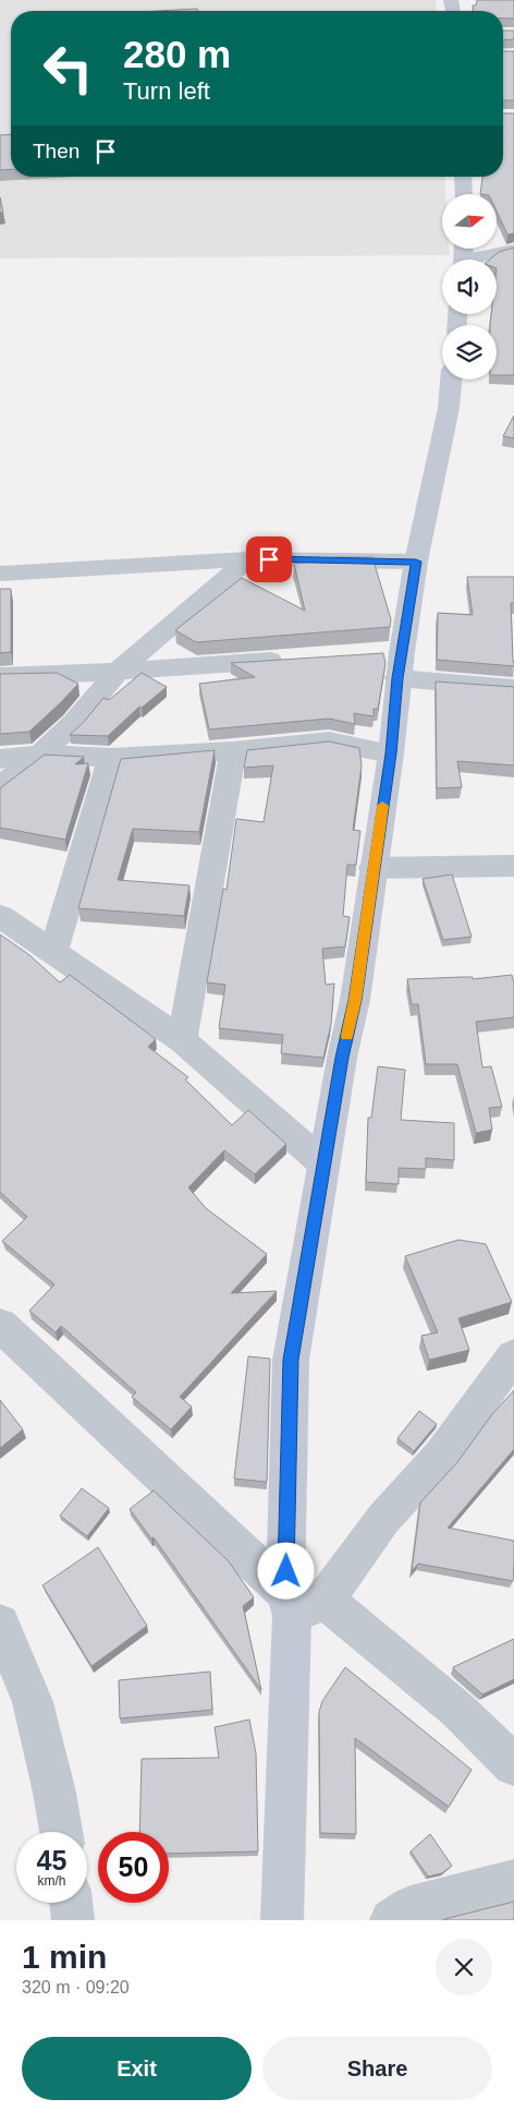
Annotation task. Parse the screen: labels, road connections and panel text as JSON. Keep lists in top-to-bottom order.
{
  "north": "right",
  "page": {
    "turn": ["280 m", "Turn left"],
    "then": "Then",
    "speed": "45 km/h",
    "limit": "50",
    "heading": ["1 min", "320 m · 09:20"],
    "buttons": ["Exit", "Share"]
  }
}
